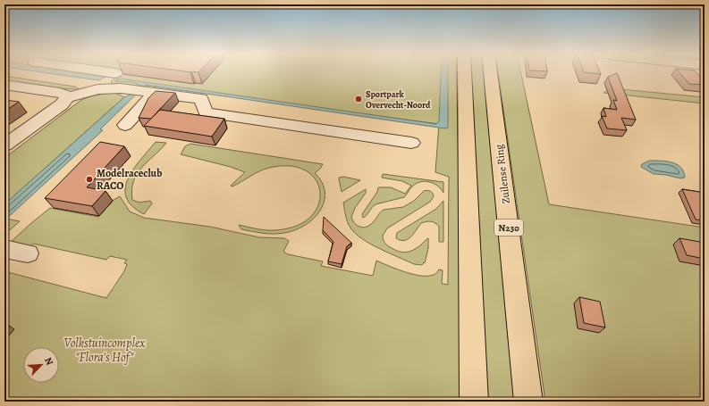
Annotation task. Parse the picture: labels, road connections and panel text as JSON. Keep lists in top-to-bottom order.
{
  "streets": {
    "main road": ["Zuilense Ring", "N230"]
  },
  "parks": ["Volkstuincomplex \"Flora's Hof\""],
  "places": ["Sportpark Overvecht-Noord", "Modelraceclub RACO"],
  "north": "top right"
}
